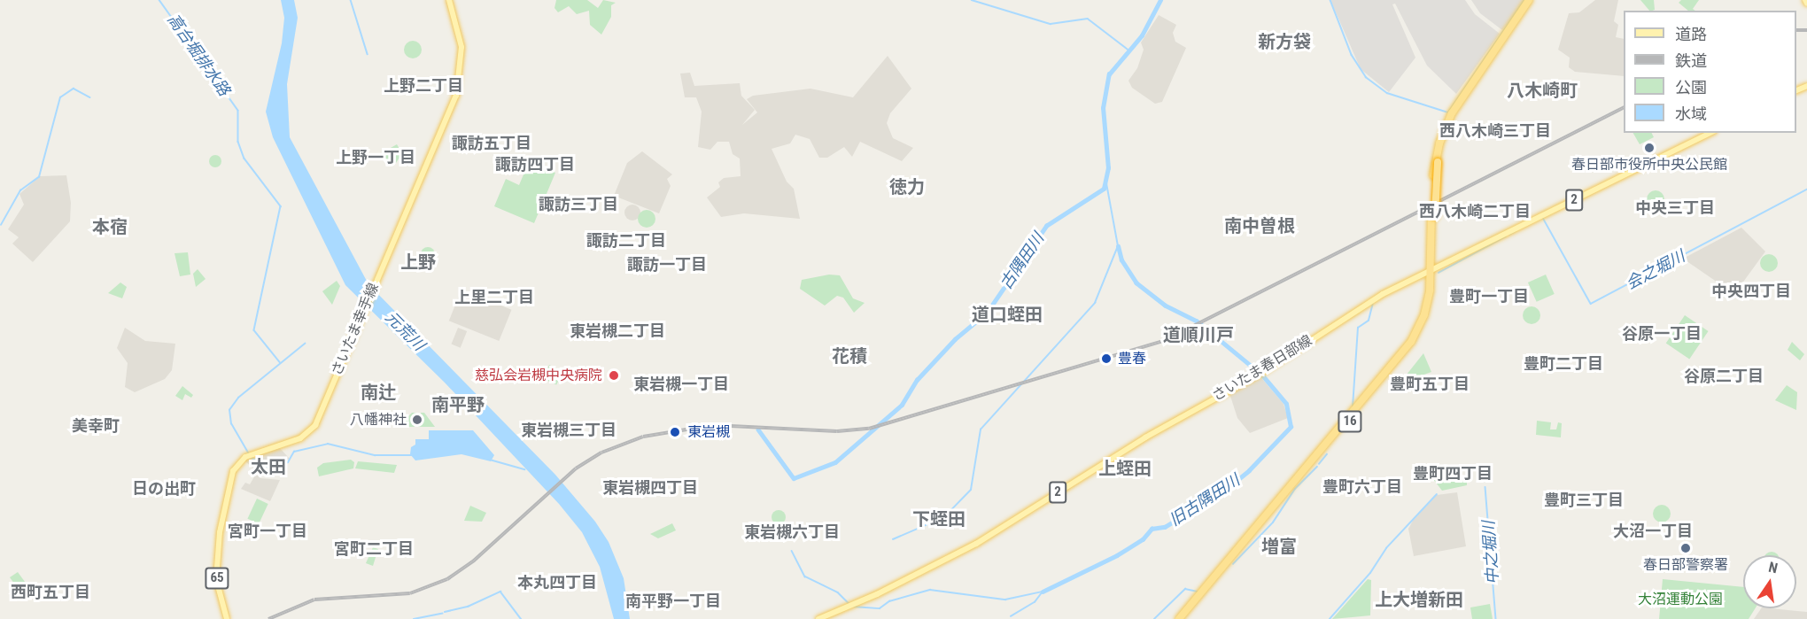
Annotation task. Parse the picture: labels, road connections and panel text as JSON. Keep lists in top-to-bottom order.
{
  "streets": {
    "highway": ["16"],
    "main road": [
      "2",
      "さいたま幸手線",
      "さいたま春日部線",
      "65"
    ]
  },
  "crossings": [
    ["さいたま春日部線", "16"]
  ],
  "districts": [
    "新方袋",
    "上野二丁目",
    "八木崎町",
    "西八木崎三丁目",
    "諏訪五丁目",
    "上野一丁目",
    "諏訪四丁目",
    "徳力",
    "諏訪三丁目",
    "中央三丁目",
    "西八木崎二丁目",
    "南中曽根",
    "本宿",
    "諏訪二丁目",
    "上野",
    "諏訪一丁目",
    "中央四丁目",
    "豊町一丁目",
    "上里二丁目",
    "道口蛭田",
    "東岩槻二丁目",
    "谷原一丁目",
    "道順川戸",
    "花積",
    "豊町二丁目",
    "谷原二丁目",
    "東岩槻一丁目",
    "豊町五丁目",
    "南辻",
    "南平野",
    "美幸町",
    "東岩槻三丁目",
    "太田",
    "上蛭田",
    "豊町四丁目",
    "豊町六丁目",
    "東岩槻四丁目",
    "日の出町",
    "豊町三丁目",
    "下蛭田",
    "宮町一丁目",
    "大沼一丁目",
    "東岩槻六丁目",
    "増富",
    "宮町二丁目",
    "本丸四丁目",
    "西町五丁目",
    "上大増新田",
    "南平野一丁目"
  ],
  "water": [
    "高台堀排水路",
    "古隅田川",
    "会之堀川",
    "元荒川",
    "旧古隅田川",
    "中之堀川"
  ],
  "parks": ["大沼運動公園"],
  "places": [
    "春日部市役所中央公民館",
    "豊春",
    "慈弘会岩槻中央病院",
    "八幡神社",
    "東岩槻",
    "春日部警察署"
  ],
  "legend": [
    "道路",
    "鉄道",
    "公園",
    "水域"
  ],
  "north": "top"
}
